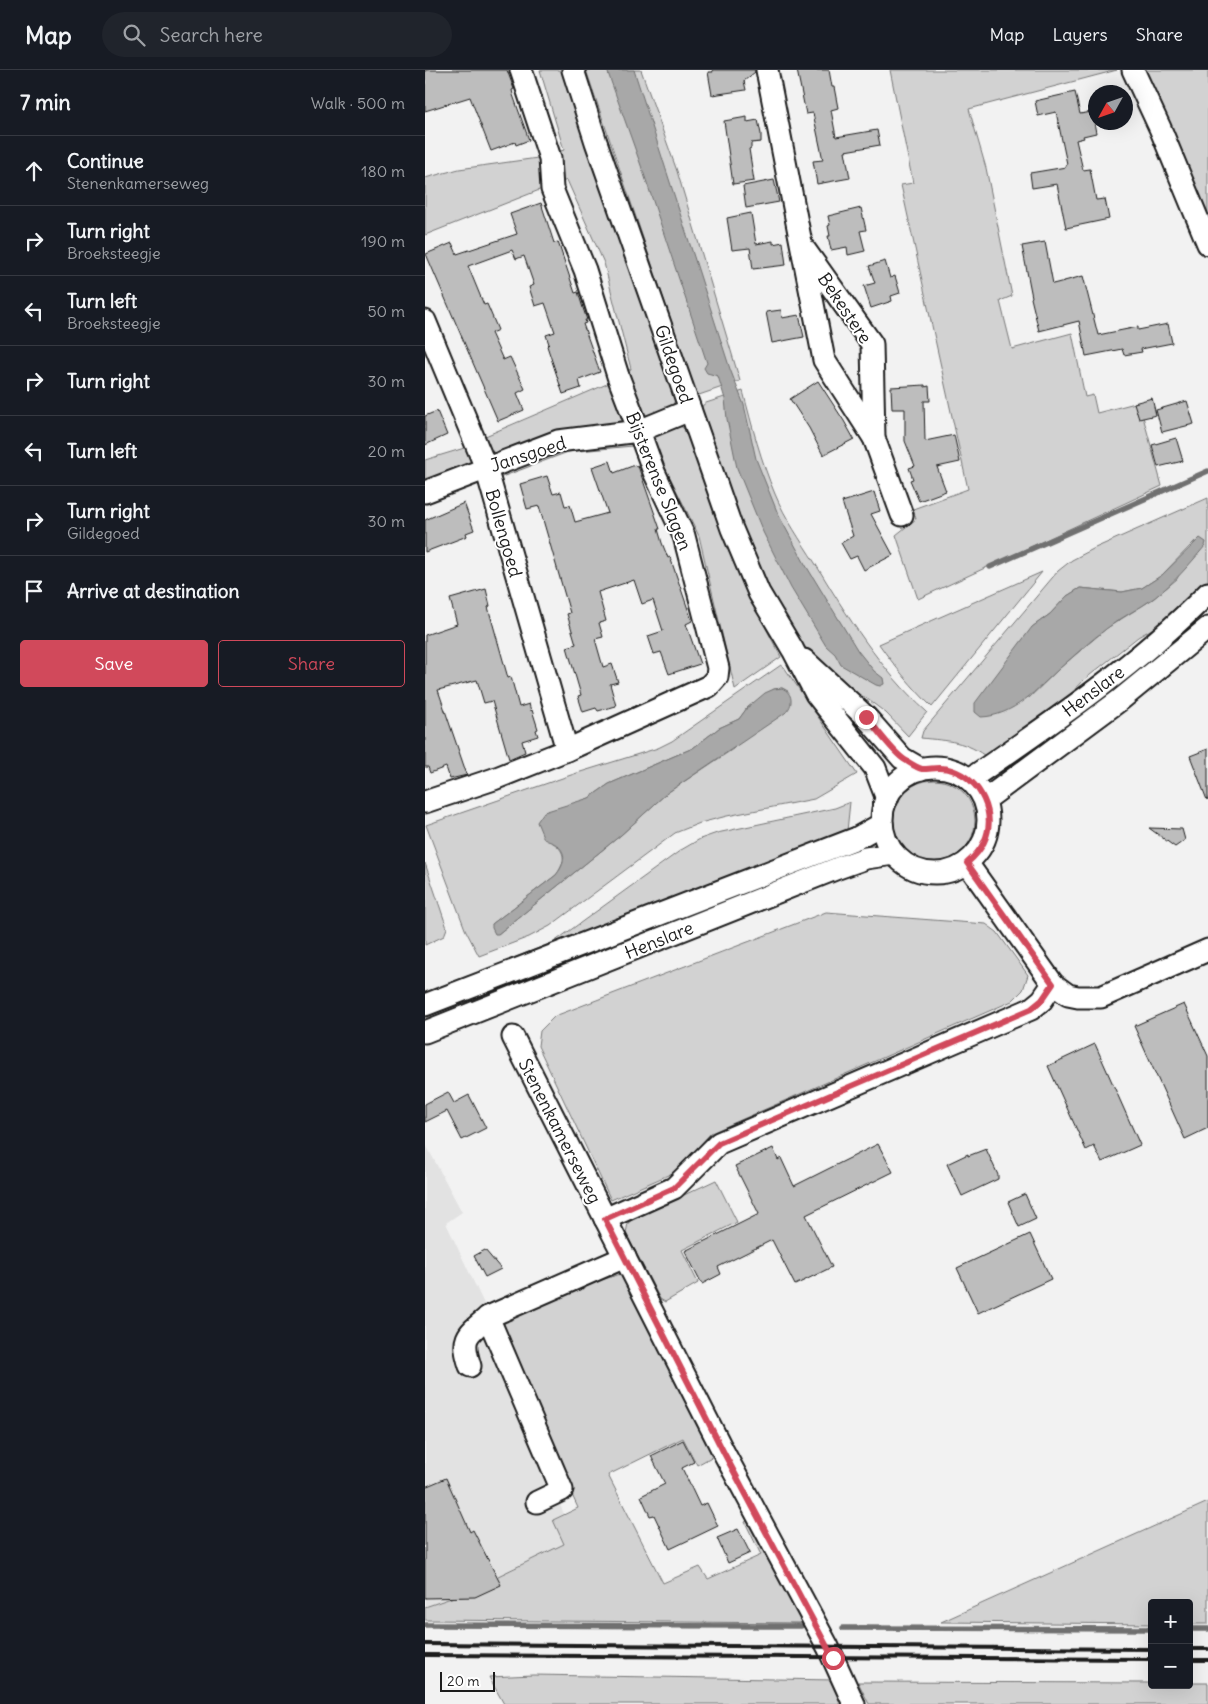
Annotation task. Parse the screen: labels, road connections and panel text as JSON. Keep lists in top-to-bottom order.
{
  "streets": {
    "street": [
      "Bekestere",
      "Gildegoed",
      "Jansgoed",
      "Bijsterense Slagen",
      "Bollengoed",
      "Henslare",
      "Stenenkamerseweg"
    ]
  },
  "crossings": [
    ["Gildegoed", "Jansgoed"],
    ["Gildegoed", "Henslare"],
    ["Jansgoed", "Bijsterense Slagen"],
    ["Jansgoed", "Bollengoed"],
    ["Bijsterense Slagen", "Bollengoed"]
  ],
  "scale_bar": "20 m",
  "north": "bottom left",
  "page": {
    "header": "Map",
    "search": "Search here",
    "nav": ["Map", "Layers", "Share"],
    "heading": ["7 min", "Walk · 500 m"],
    "list": [
      ["Continue", "Stenenkamerseweg", "180 m"],
      ["Turn right", "Broeksteegje", "190 m"],
      ["Turn left", "Broeksteegje", "50 m"],
      ["Turn right", "30 m"],
      ["Turn left", "20 m"],
      ["Turn right", "Gildegoed", "30 m"],
      "Arrive at destination"
    ],
    "buttons": ["Save", "Share"],
    "map_buttons": ["+", "−"],
    "scale": "20 m"
  }
}
